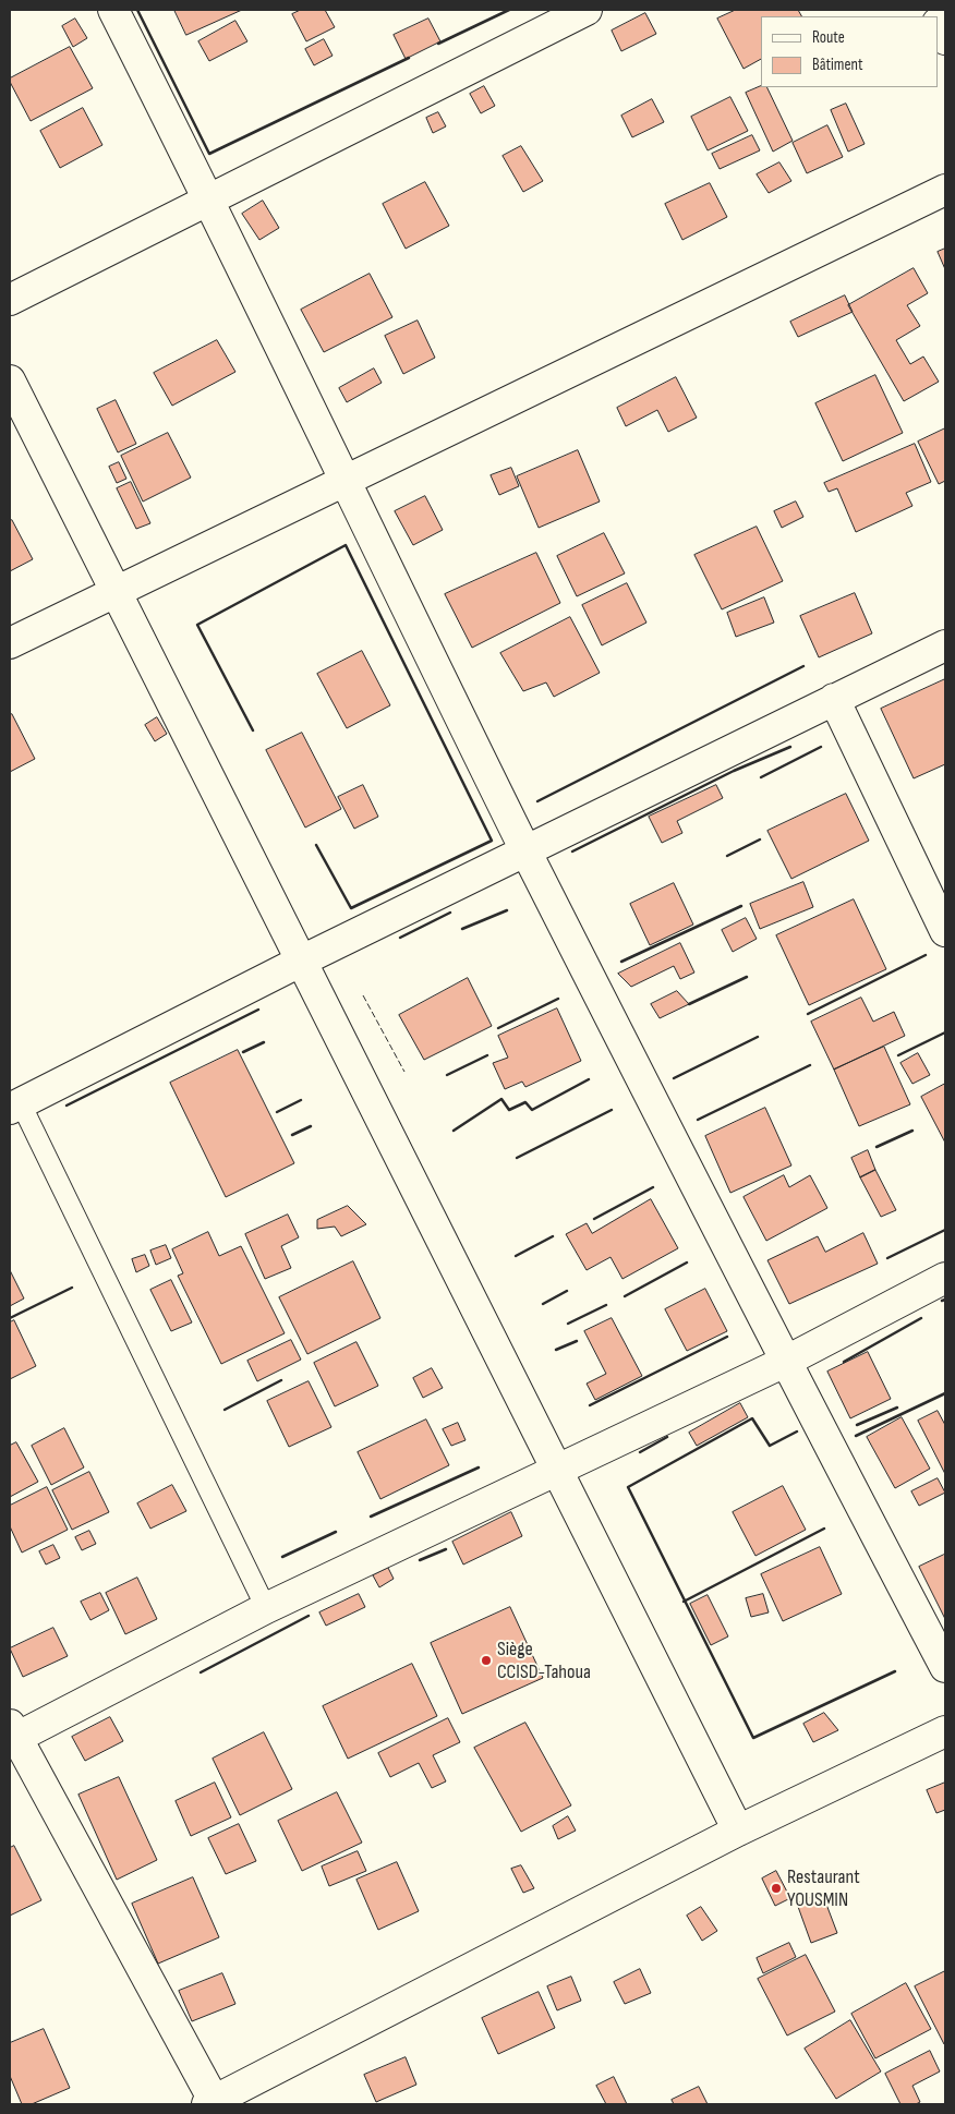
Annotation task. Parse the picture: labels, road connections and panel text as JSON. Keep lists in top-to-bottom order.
{
  "places": ["Siège CCISD-Tahoua", "Restaurant YOUSMIN"],
  "legend": ["Route", "Bâtiment"]
}
